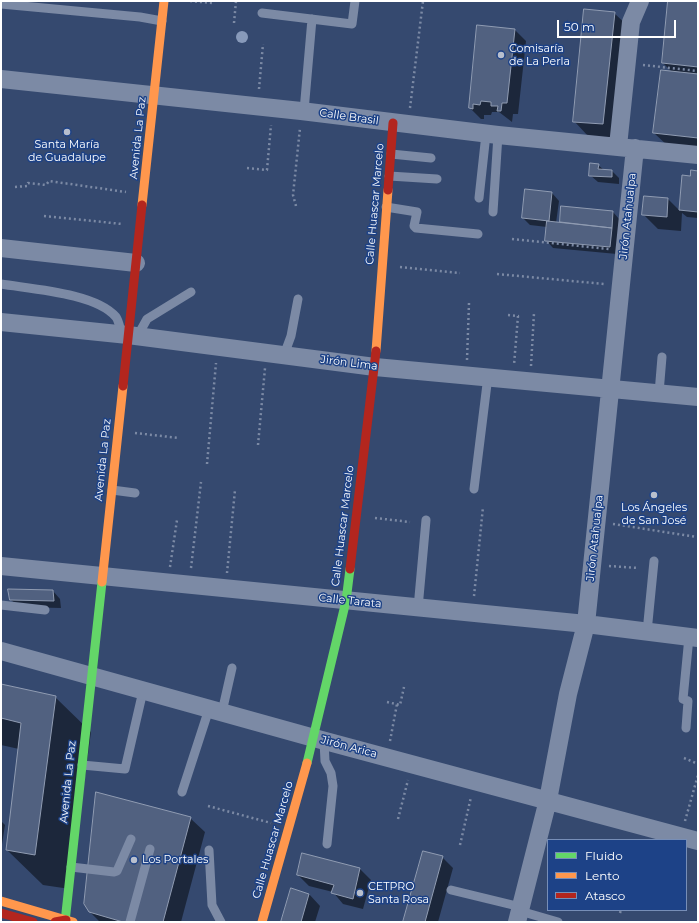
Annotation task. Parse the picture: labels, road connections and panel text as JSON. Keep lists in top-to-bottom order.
{
  "streets": {
    "main road": ["Avenida La Paz", "Calle Huascar Marcelo"],
    "street": [
      "Calle Brasil",
      "Jirón Atahualpa",
      "Jirón Lima",
      "Calle Tarata",
      "Jirón Arica"
    ]
  },
  "crossings": [
    ["Calle Brasil", "Avenida La Paz"],
    ["Calle Brasil", "Calle Huascar Marcelo"],
    ["Calle Brasil", "Jirón Atahualpa"],
    ["Avenida La Paz", "Jirón Lima"],
    ["Avenida La Paz", "Calle Tarata"],
    ["Avenida La Paz", "Jirón Arica"],
    ["Calle Huascar Marcelo", "Jirón Lima"],
    ["Calle Huascar Marcelo", "Calle Tarata"],
    ["Calle Huascar Marcelo", "Jirón Arica"],
    ["Jirón Atahualpa", "Jirón Lima"],
    ["Jirón Atahualpa", "Calle Tarata"],
    ["Jirón Atahualpa", "Jirón Arica"]
  ],
  "places": [
    "Comisaría de La Perla",
    "Santa María de Guadalupe",
    "Los Ángeles de San José",
    "Los Portales",
    "CETPRO Santa Rosa"
  ],
  "legend": ["Fluido", "Lento", "Atasco"],
  "scale_bar": "50 m"
}
